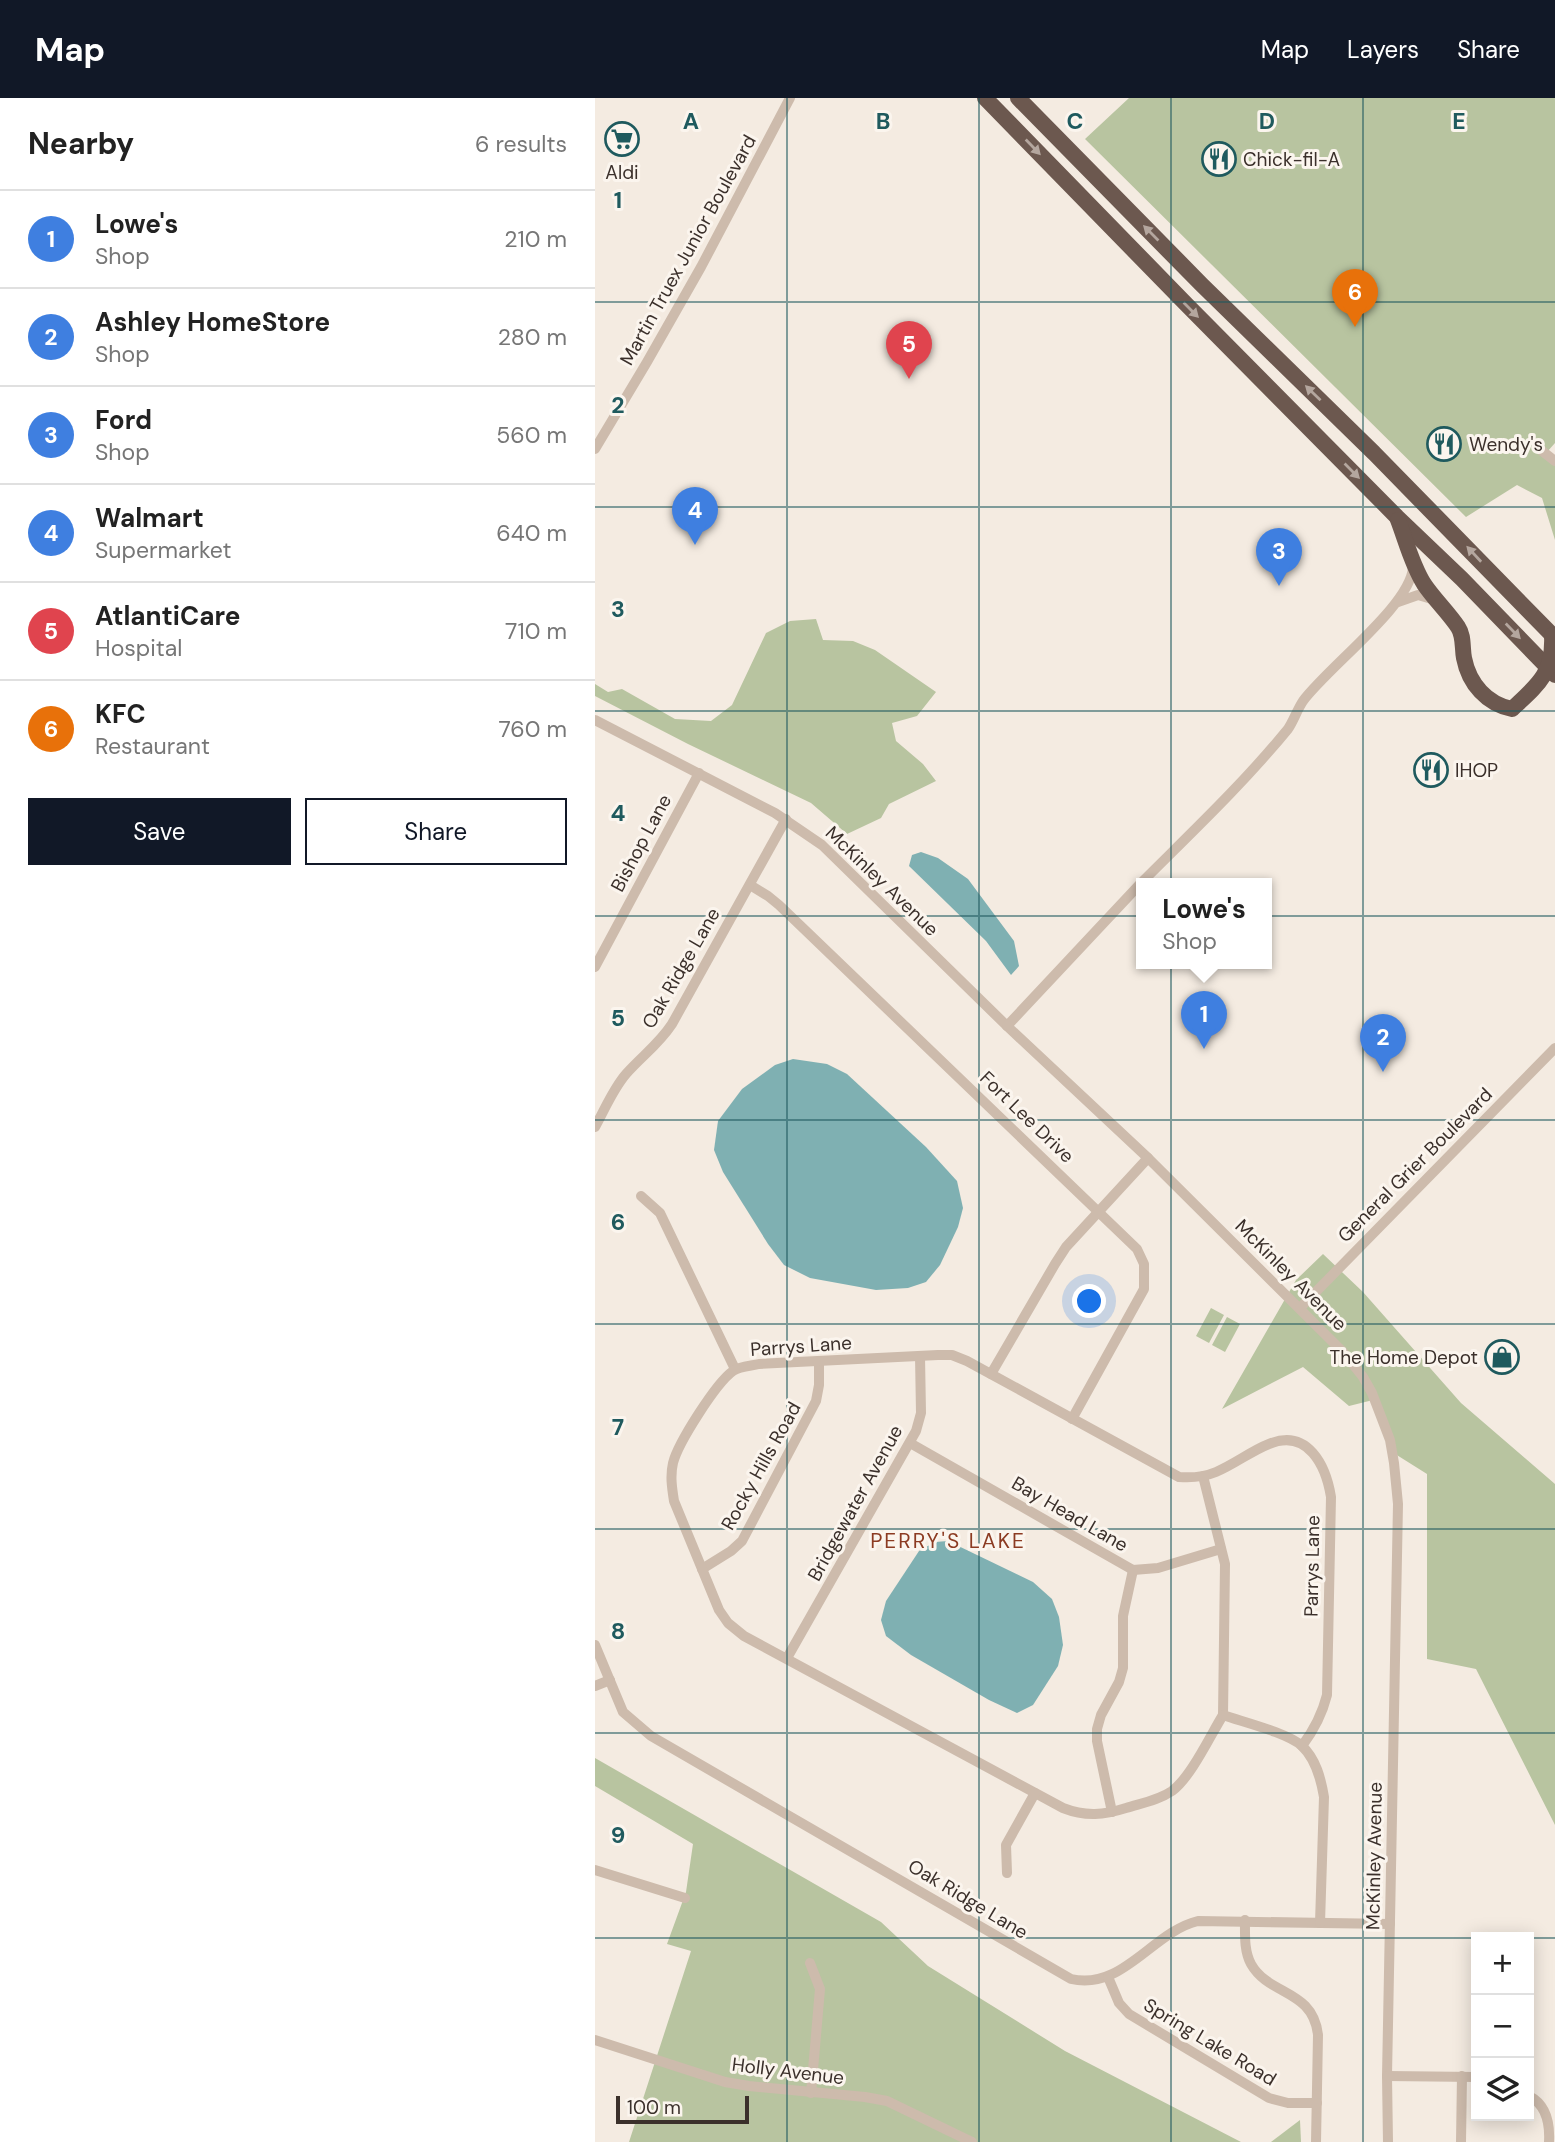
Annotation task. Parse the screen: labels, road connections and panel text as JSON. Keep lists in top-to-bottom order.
{
  "streets": {
    "street": [
      "Martin Truex Junior Boulevard",
      "Bishop Lane",
      "McKinley Avenue",
      "Oak Ridge Lane",
      "Fort Lee Drive",
      "General Grier Boulevard",
      "Parrys Lane",
      "Rocky Hills Road",
      "Bridgewater Avenue",
      "Bay Head Lane",
      "Spring Lake Road",
      "Holly Avenue"
    ]
  },
  "crossings": [
    ["Bishop Lane", "McKinley Avenue"],
    ["McKinley Avenue", "Oak Ridge Lane"],
    ["McKinley Avenue", "General Grier Boulevard"],
    ["Oak Ridge Lane", "Fort Lee Drive"],
    ["Oak Ridge Lane", "Spring Lake Road"],
    ["Fort Lee Drive", "Parrys Lane"],
    ["Parrys Lane", "Rocky Hills Road"],
    ["Parrys Lane", "Bridgewater Avenue"],
    ["Bridgewater Avenue", "Bay Head Lane"]
  ],
  "districts": ["PERRY'S LAKE"],
  "places": {
    "supermarket": ["Aldi"],
    "restaurant": ["Chick-fil-A", "Wendy's", "IHOP"],
    "shop": ["The Home Depot"]
  },
  "scale_bar": "100 m",
  "page": {
    "header": "Map",
    "nav": ["Map", "Layers", "Share"],
    "heading": ["Nearby", "6 results"],
    "list": [
      {
        "mark": "1",
        "name": "Lowe's",
        "note": "Shop",
        "value": "210 m"
      },
      {
        "mark": "2",
        "name": "Ashley HomeStore",
        "note": "Shop",
        "value": "280 m"
      },
      {
        "mark": "3",
        "name": "Ford",
        "note": "Shop",
        "value": "560 m"
      },
      {
        "mark": "4",
        "name": "Walmart",
        "note": "Supermarket",
        "value": "640 m"
      },
      {
        "mark": "5",
        "name": "AtlantiCare",
        "note": "Hospital",
        "value": "710 m"
      },
      {
        "mark": "6",
        "name": "KFC",
        "note": "Restaurant",
        "value": "760 m"
      }
    ],
    "pins": [
      "6",
      "5",
      "4",
      "3",
      "1",
      "2"
    ],
    "buttons": ["Save", "Share"],
    "popup": ["Lowe's", "Shop"],
    "map_buttons": ["+", "−"],
    "scale": "100 m"
  },
  "grid": {
    "columns": [
      "A",
      "B",
      "C",
      "D",
      "E"
    ],
    "rows": [
      "1",
      "2",
      "3",
      "4",
      "5",
      "6",
      "7",
      "8",
      "9"
    ]
  }
}
